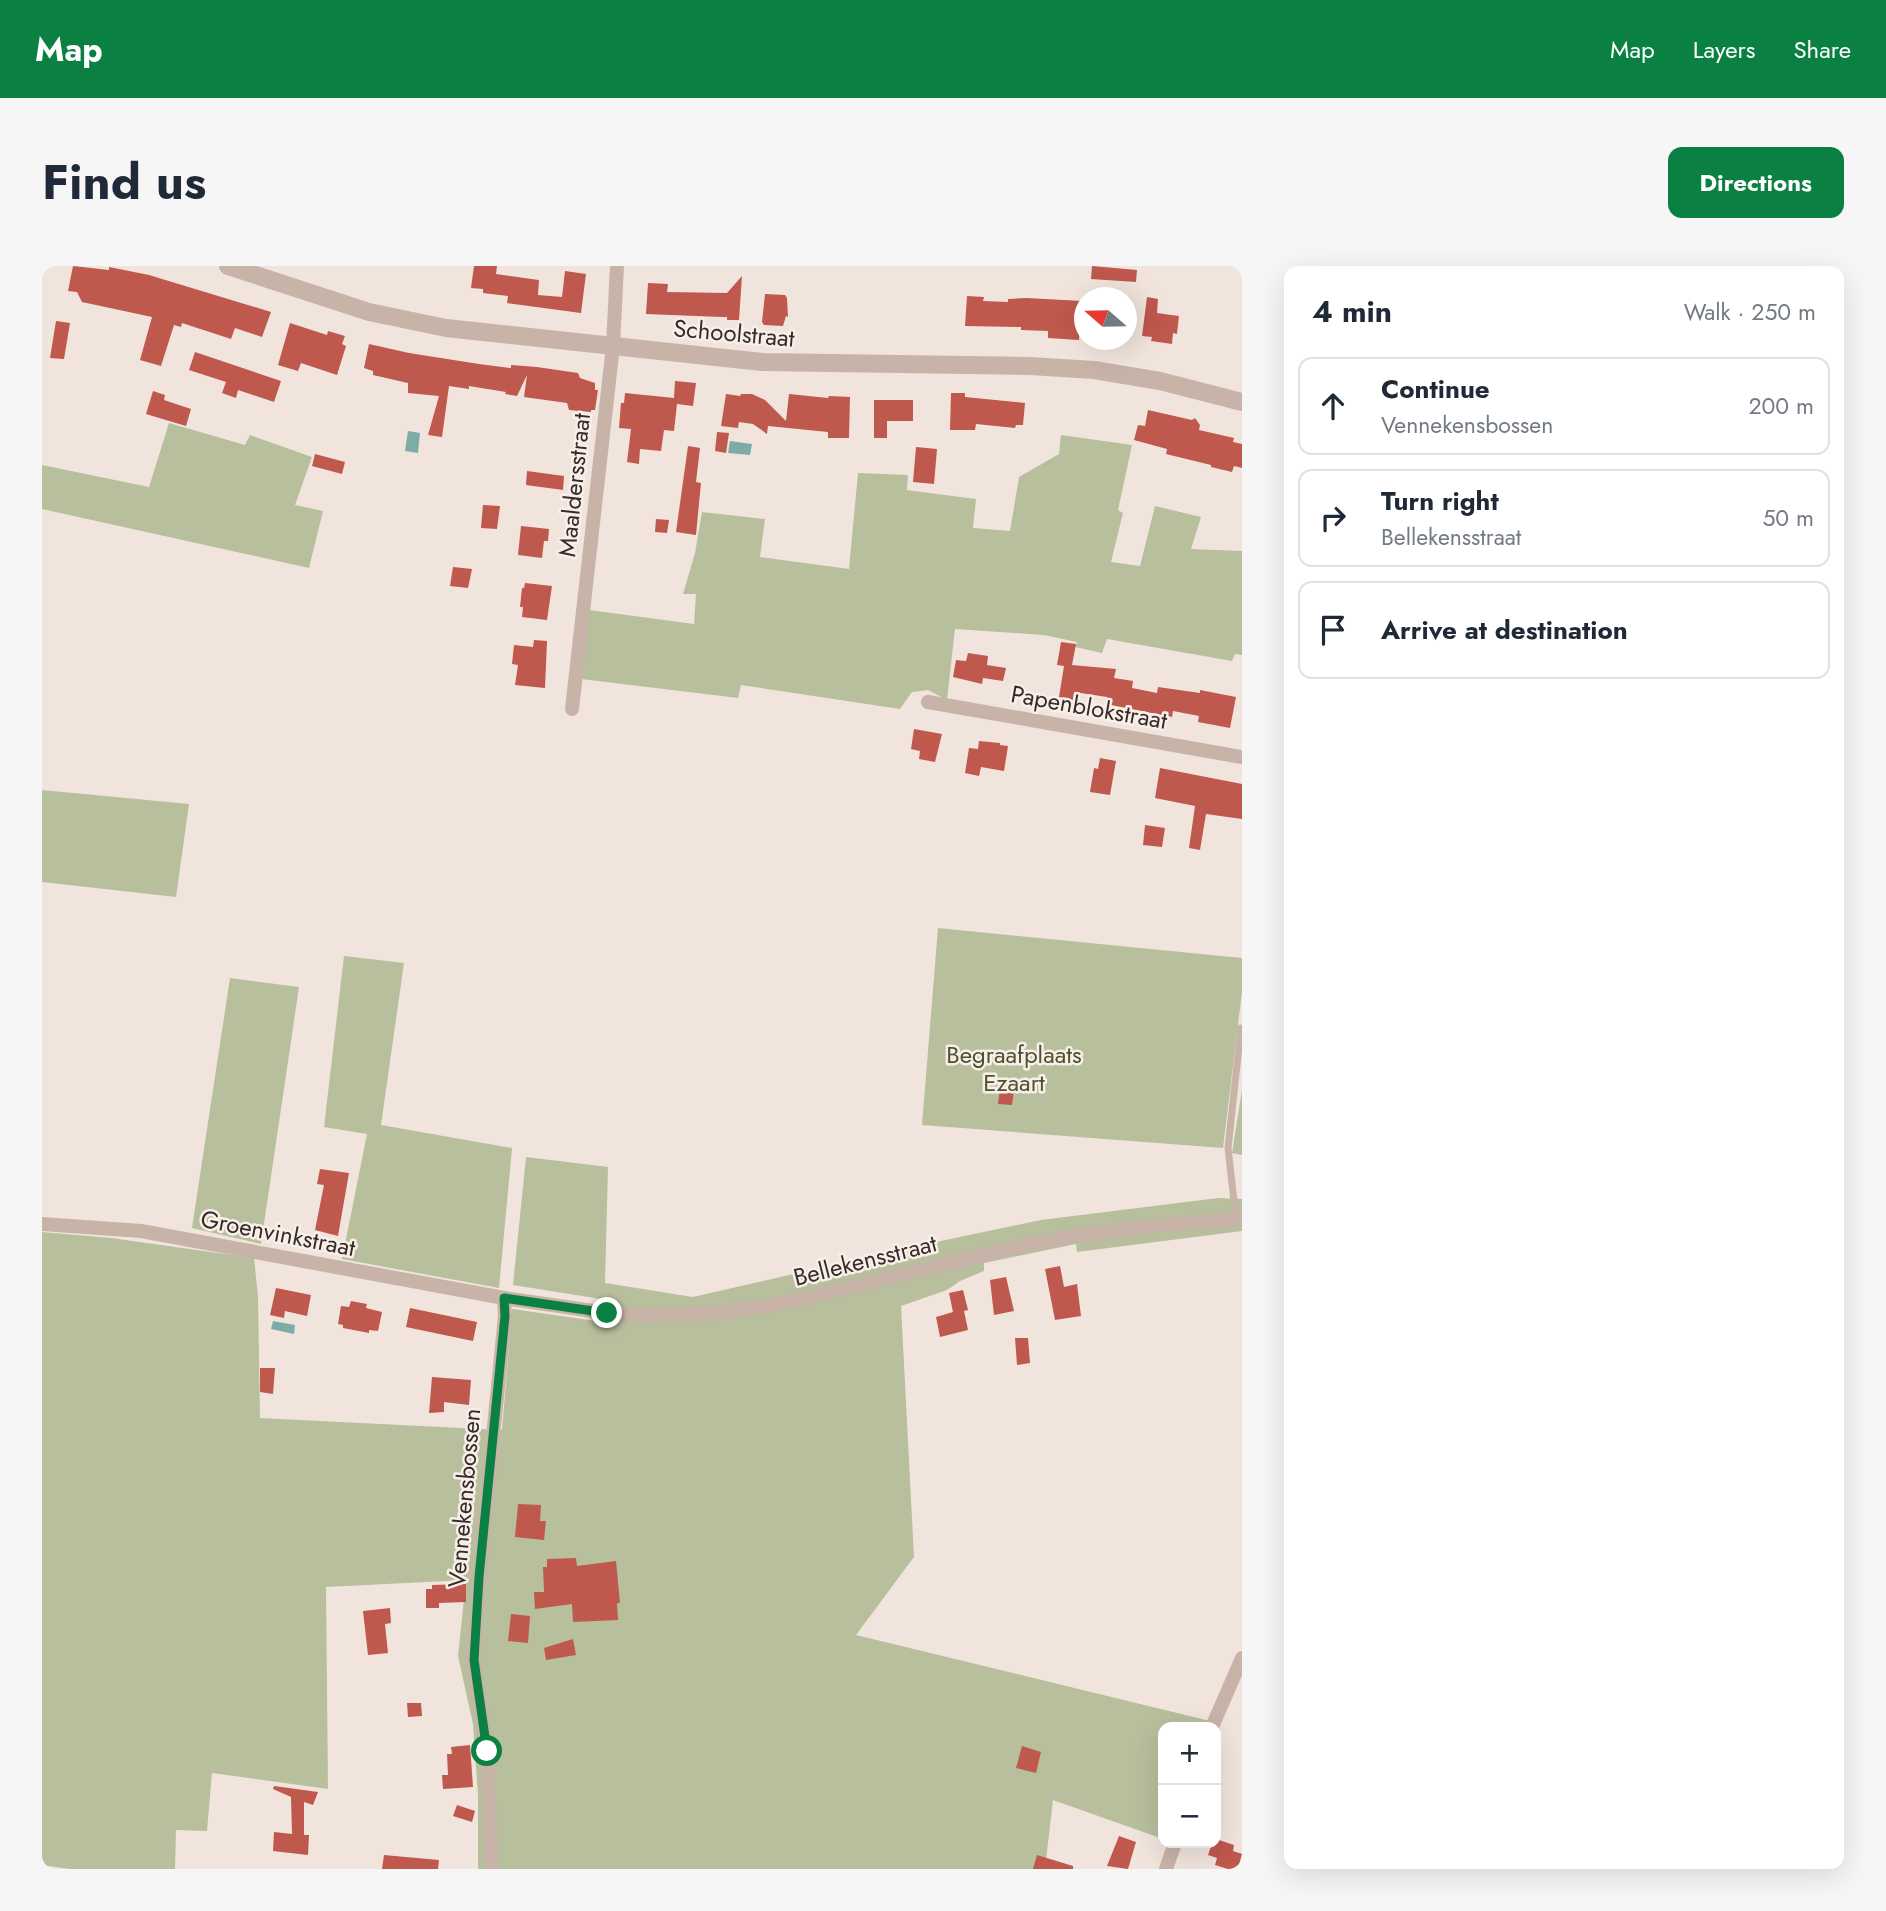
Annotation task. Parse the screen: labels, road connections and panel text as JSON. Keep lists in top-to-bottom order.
{
  "streets": {
    "street": [
      "Schoolstraat",
      "Maaldersstraat",
      "Papenblokstraat",
      "Groenvinkstraat",
      "Bellekensstraat",
      "Vennekensbossen"
    ]
  },
  "crossings": [
    ["Schoolstraat", "Maaldersstraat"],
    ["Groenvinkstraat", "Bellekensstraat"],
    ["Groenvinkstraat", "Vennekensbossen"],
    ["Bellekensstraat", "Vennekensbossen"]
  ],
  "parks": ["Begraafplaats Ezaart"],
  "north": "left",
  "page": {
    "header": "Map",
    "nav": ["Map", "Layers", "Share"],
    "title": "Find us",
    "buttons": "Directions",
    "heading": ["4 min", "Walk · 250 m"],
    "list": [
      ["Continue", "Vennekensbossen", "200 m"],
      ["Turn right", "Bellekensstraat", "50 m"],
      "Arrive at destination"
    ],
    "map_buttons": ["+", "−"]
  }
}
